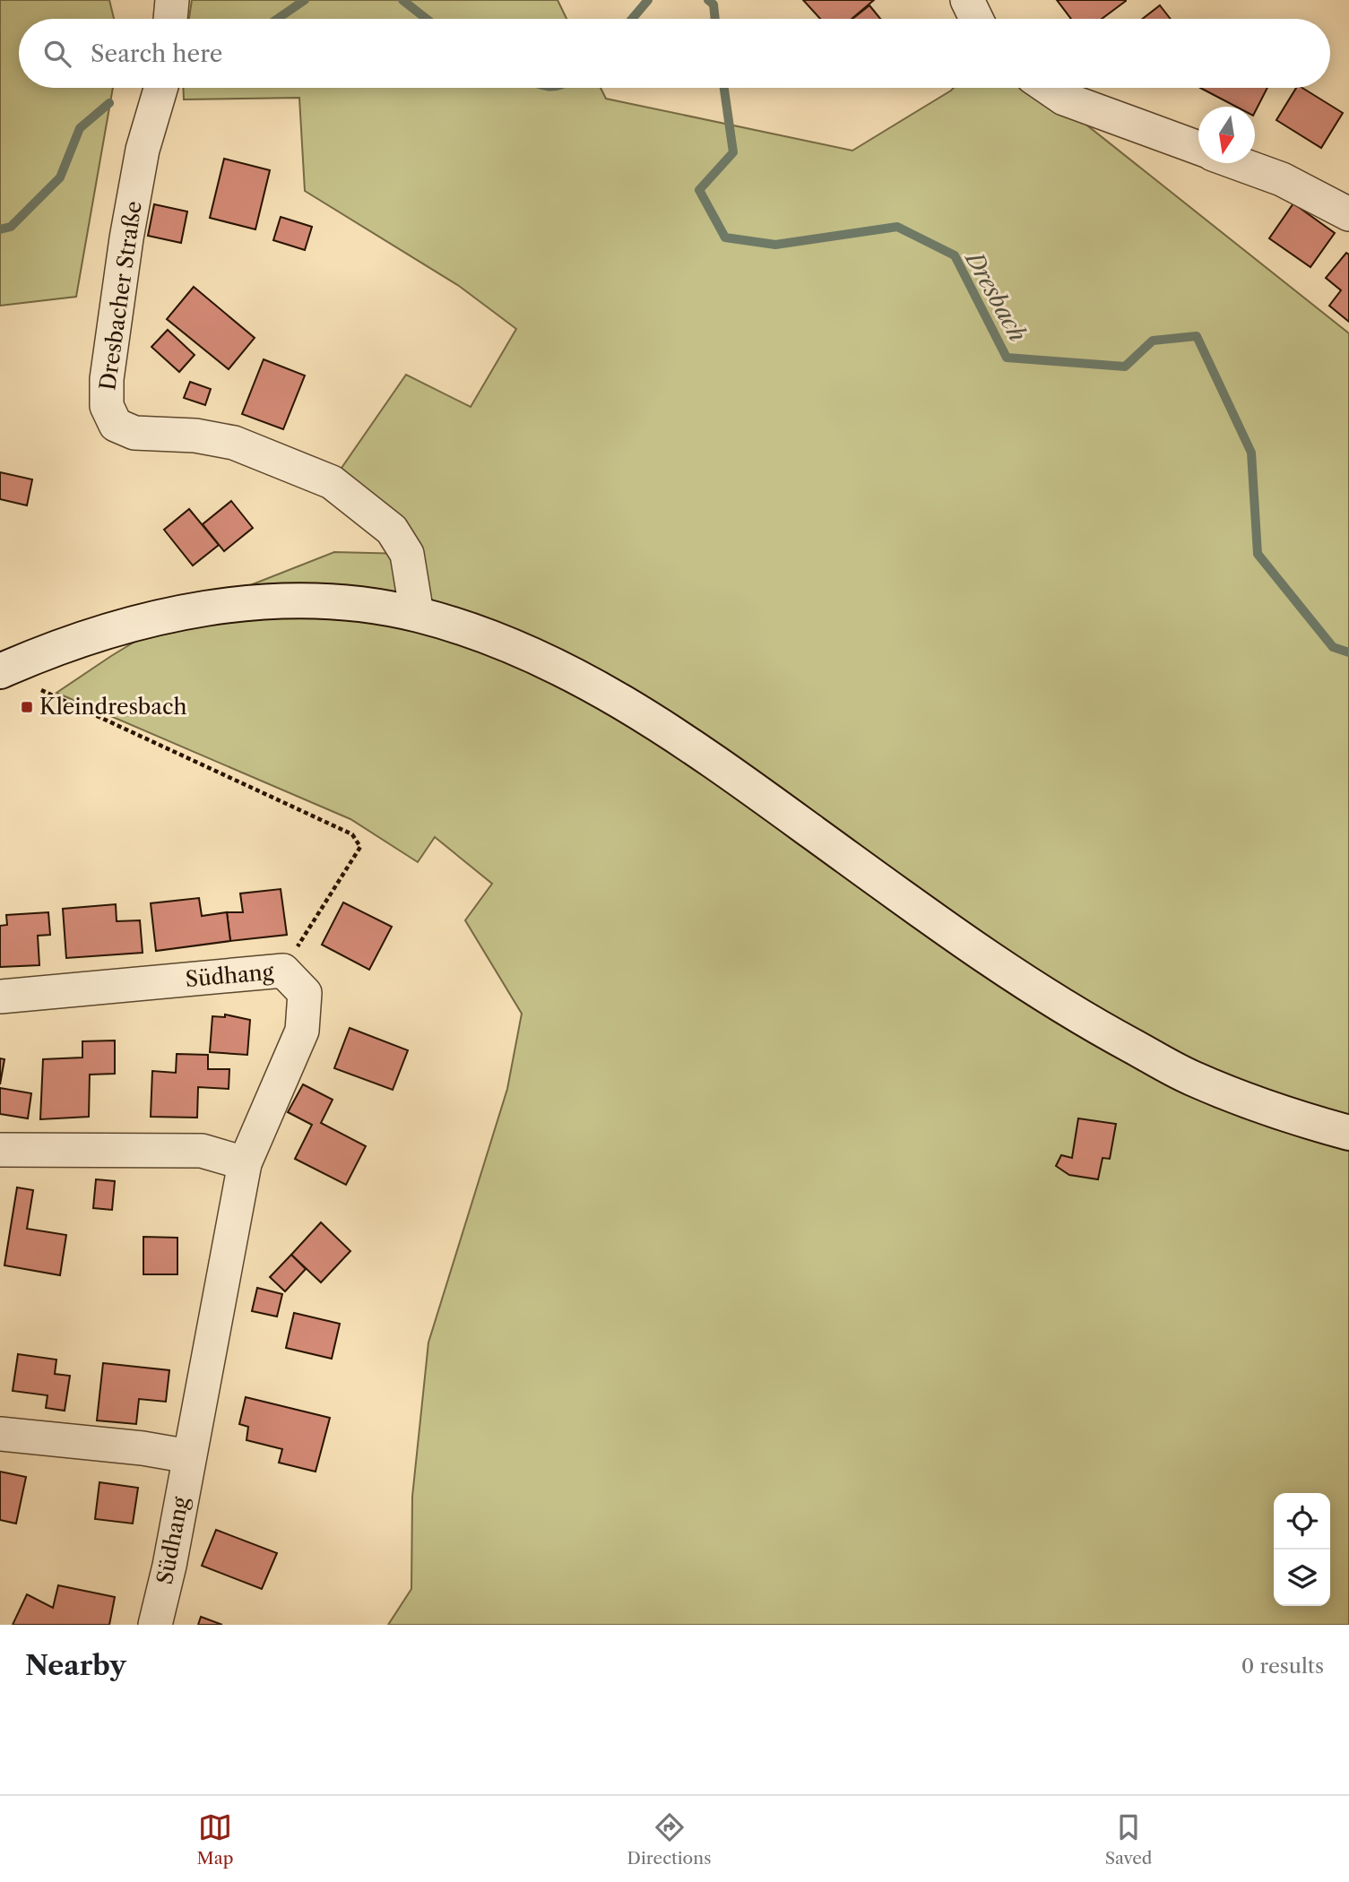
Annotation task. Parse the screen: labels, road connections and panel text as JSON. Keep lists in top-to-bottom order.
{
  "streets": {
    "street": ["Dresbacher Straße", "Südhang"]
  },
  "water": ["Dresbach"],
  "places": {
    "transit": ["Kleindresbach"]
  },
  "north": "bottom",
  "page": {
    "search": "Search here",
    "heading": ["Nearby", "0 results"],
    "nav": ["Map", "Directions", "Saved"]
  }
}
